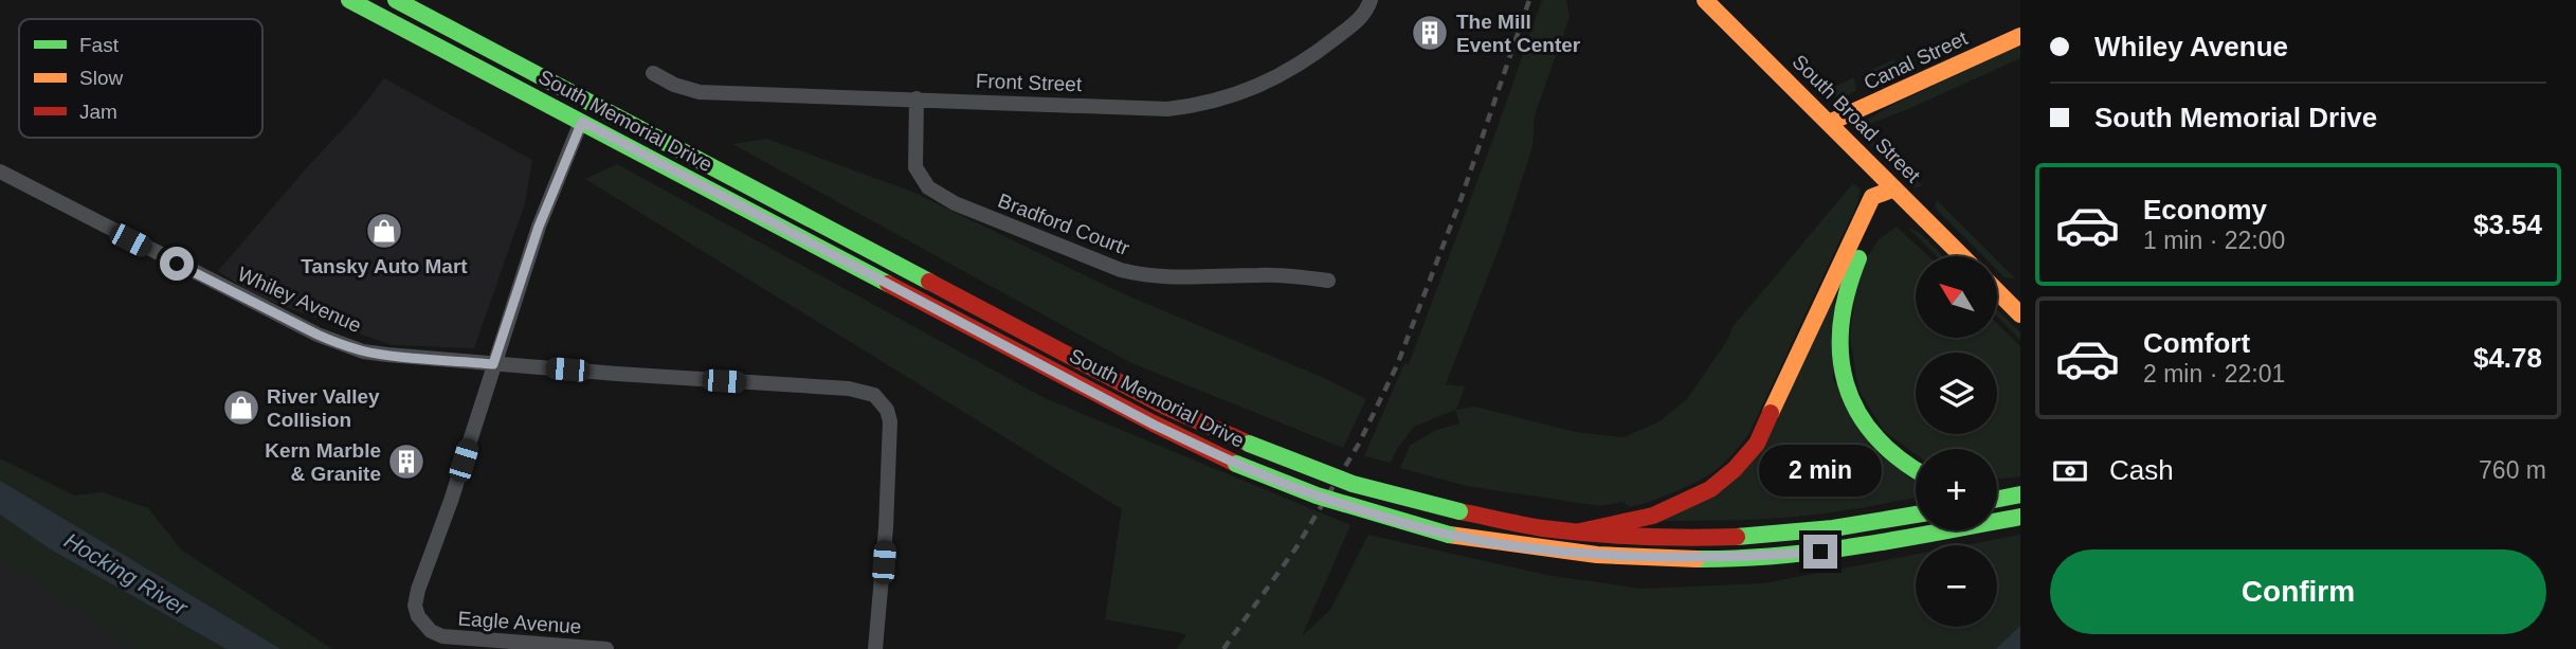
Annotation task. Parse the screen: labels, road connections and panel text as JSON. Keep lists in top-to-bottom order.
{
  "streets": {
    "main road": ["Canal Street", "South Broad Street", "South Memorial Drive"],
    "street": [
      "Front Street",
      "Bradford Courtr",
      "Whiley Avenue",
      "Eagle Avenue"
    ]
  },
  "crossings": [
    ["Canal Street", "South Broad Street"],
    ["Front Street", "Bradford Courtr"],
    ["Whiley Avenue", "Eagle Avenue"]
  ],
  "water": ["Hocking River"],
  "places": {
    "building": ["The Mill Event Center", "Kern Marble & Granite"],
    "shop": ["Tansky Auto Mart", "River Valley Collision"]
  },
  "legend": ["Fast", "Slow", "Jam"],
  "north": "top left",
  "page": {
    "banner": ["Whiley Avenue", "South Memorial Drive"],
    "list": [
      {
        "name": "Economy",
        "note": "1 min · 22:00",
        "value": "$3.54"
      },
      {
        "name": "Comfort",
        "note": "2 min · 22:01",
        "value": "$4.78"
      }
    ],
    "map_buttons": ["+", "−"],
    "pay": ["Cash", "760 m"],
    "bubble": "2 min",
    "buttons": "Confirm"
  }
}
